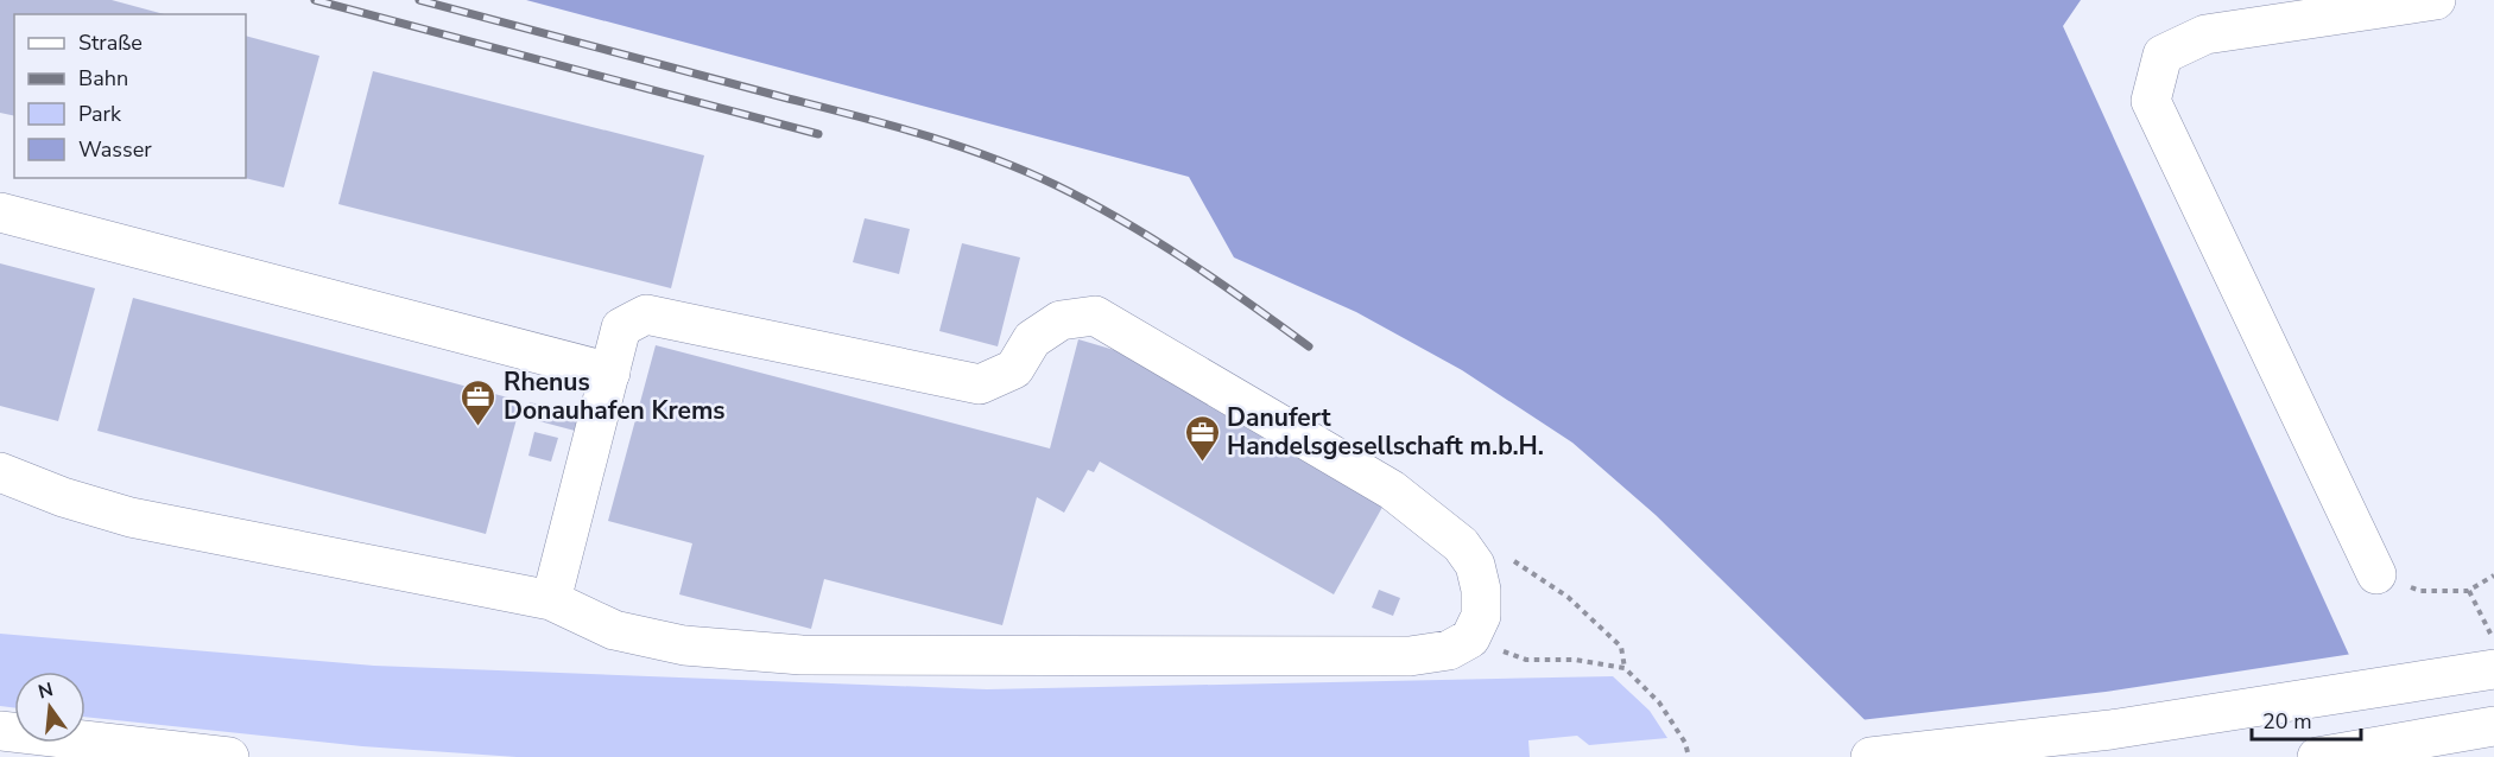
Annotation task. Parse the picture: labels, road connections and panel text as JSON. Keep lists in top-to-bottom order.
{
  "places": {
    "office": ["Rhenus Donauhafen Krems", "Danufert Handelsgesellschaft m.b.H."]
  },
  "legend": [
    "Straße",
    "Bahn",
    "Park",
    "Wasser"
  ],
  "scale_bar": "20 m",
  "north": "top"
}
